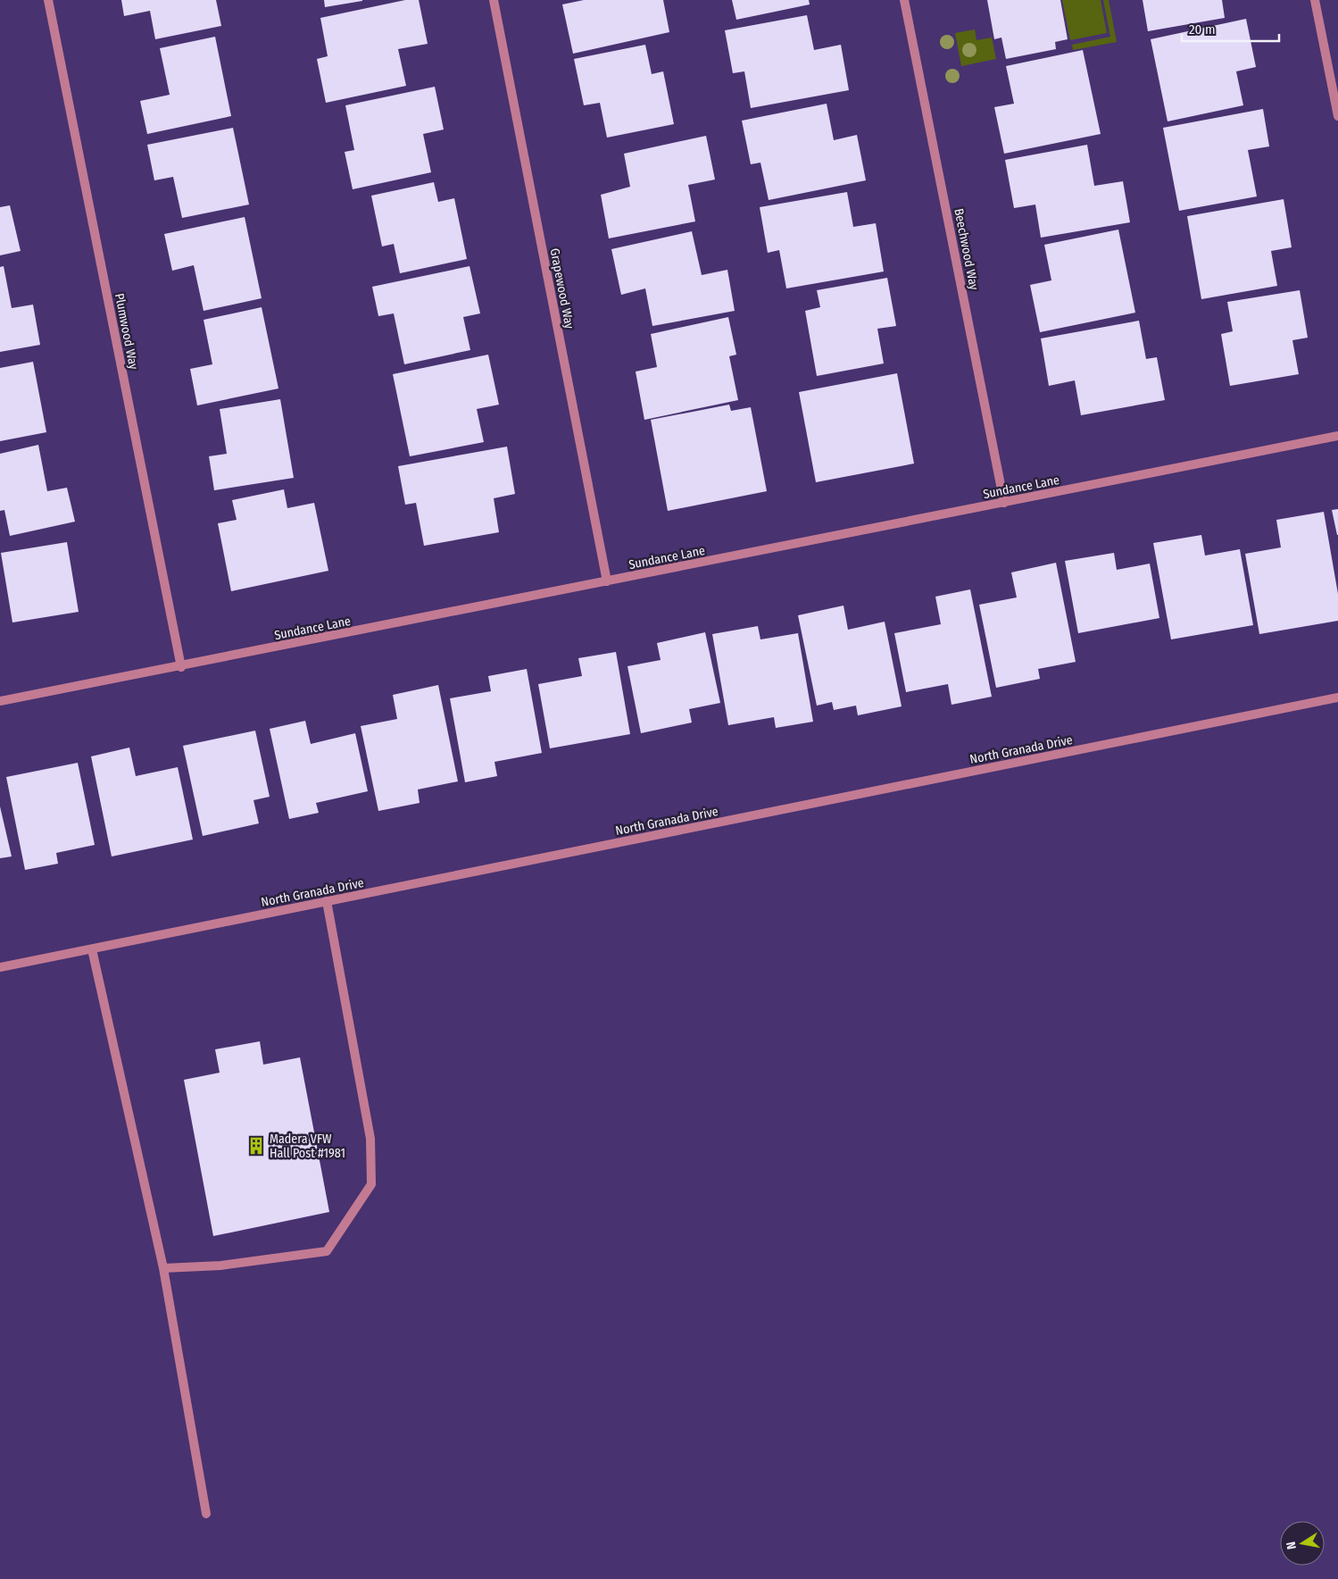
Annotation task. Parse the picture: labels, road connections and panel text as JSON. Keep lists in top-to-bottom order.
{
  "streets": {
    "street": [
      "Beechwood Way",
      "Grapewood Way",
      "Plumwood Way",
      "Sundance Lane",
      "North Granada Drive"
    ]
  },
  "crossings": [
    ["Beechwood Way", "Sundance Lane"],
    ["Grapewood Way", "Sundance Lane"],
    ["Plumwood Way", "Sundance Lane"]
  ],
  "places": {
    "building": ["Madera VFW Hall Post #1981"]
  },
  "scale_bar": "20 m",
  "north": "left"
}
